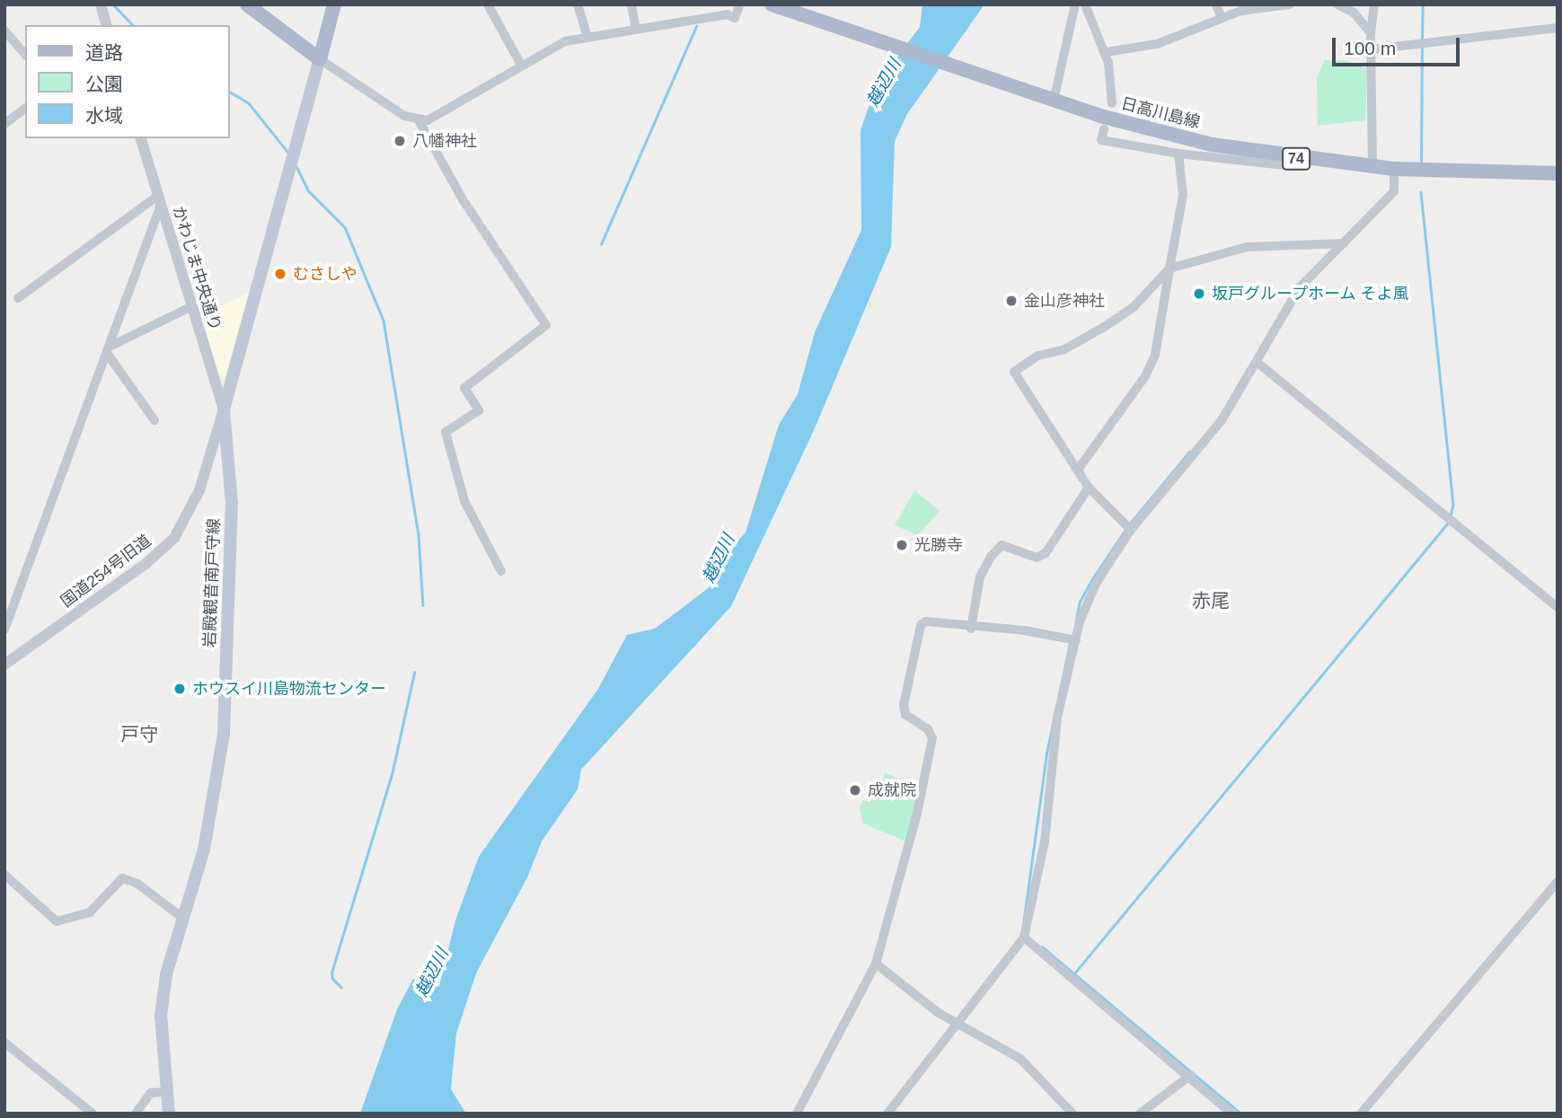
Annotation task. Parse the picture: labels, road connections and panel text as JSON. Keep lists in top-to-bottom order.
{
  "streets": {
    "main road": ["日高川島線", "74", "岩殿観音南戸守線"],
    "street": ["かわじま中央通り", "国道254号旧道"]
  },
  "crossings": [
    ["かわじま中央通り", "国道254号旧道"],
    ["かわじま中央通り", "岩殿観音南戸守線"],
    ["国道254号旧道", "岩殿観音南戸守線"]
  ],
  "districts": ["赤尾", "戸守"],
  "water": ["越辺川"],
  "places": [
    "八幡神社",
    "むさしや",
    "坂戸グループホーム そよ風",
    "金山彦神社",
    "光勝寺",
    "ホウスイ川島物流センター",
    "成就院"
  ],
  "legend": ["道路", "公園", "水域"],
  "scale_bar": "100 m"
}
